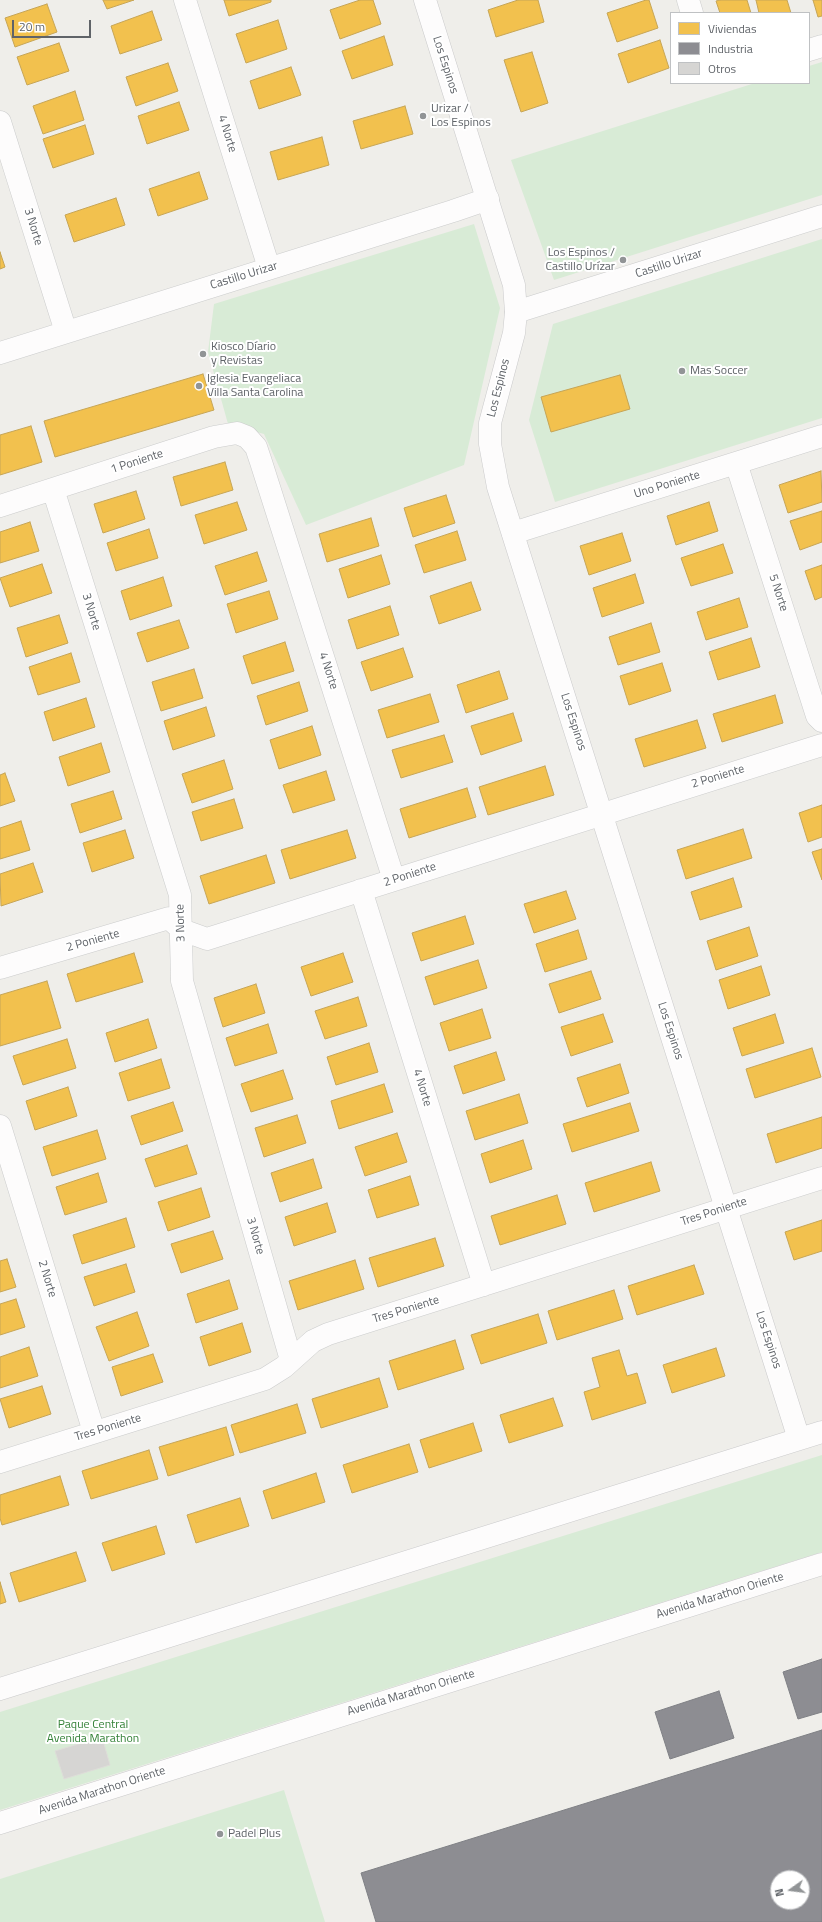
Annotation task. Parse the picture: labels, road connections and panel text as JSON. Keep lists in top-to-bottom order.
{
  "streets": {
    "street": [
      "Los Espinos",
      "4 Norte",
      "3 Norte",
      "Castillo Urizar",
      "1 Poniente",
      "Uno Poniente",
      "5 Norte",
      "2 Poniente",
      "Tres Poniente",
      "2 Norte",
      "Avenida Marathon Oriente"
    ]
  },
  "crossings": [
    ["Los Espinos", "Castillo Urizar"],
    ["Los Espinos", "Uno Poniente"],
    ["Los Espinos", "2 Poniente"],
    ["Los Espinos", "Tres Poniente"],
    ["4 Norte", "Castillo Urizar"],
    ["4 Norte", "1 Poniente"],
    ["4 Norte", "2 Poniente"],
    ["4 Norte", "Tres Poniente"],
    ["3 Norte", "Castillo Urizar"],
    ["3 Norte", "1 Poniente"],
    ["3 Norte", "2 Poniente"],
    ["3 Norte", "Tres Poniente"],
    ["Uno Poniente", "5 Norte"],
    ["Tres Poniente", "2 Norte"]
  ],
  "parks": ["Paque Central Avenida Marathon"],
  "places": [
    "Urizar / Los Espinos",
    "Los Espinos / Castillo Urízar",
    "Kiosco Díario y Revistas",
    "Mas Soccer",
    "Iglesia Evangeliaca Villa Santa Carolina",
    "Padel Plus"
  ],
  "legend": ["Viviendas", "Industria", "Otros"],
  "scale_bar": "20 m",
  "north": "left"
}
